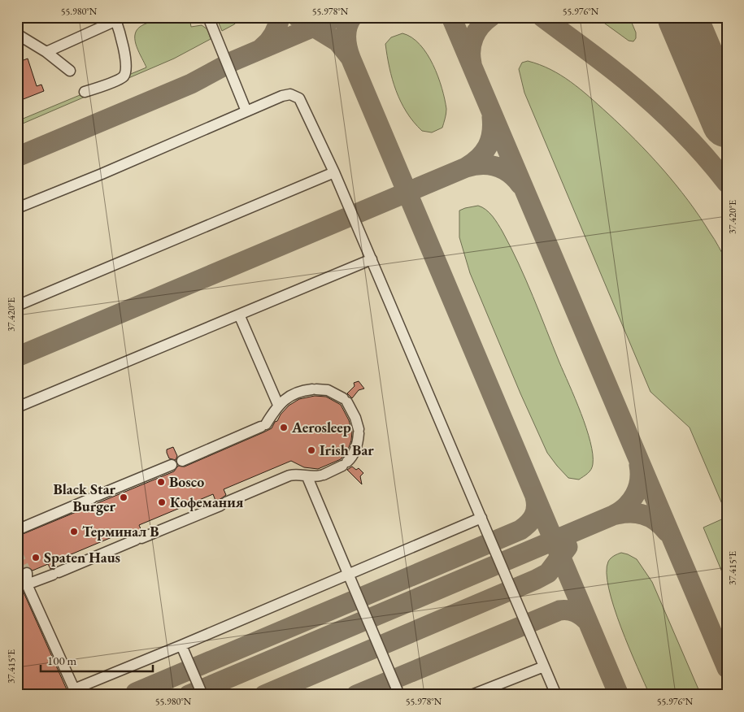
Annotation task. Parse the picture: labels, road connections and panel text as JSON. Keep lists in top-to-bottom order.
{
  "places": [
    "Aerosleep",
    "Irish Bar",
    "Bosco",
    "Black Star Burger",
    "Кофемания",
    "Терминал B",
    "Spaten Haus"
  ],
  "scale_bar": "100 m",
  "coordinates": [
    "55.980°N",
    "55.978°N",
    "55.976°N",
    "37.420°E",
    "37.415°E"
  ]
}
